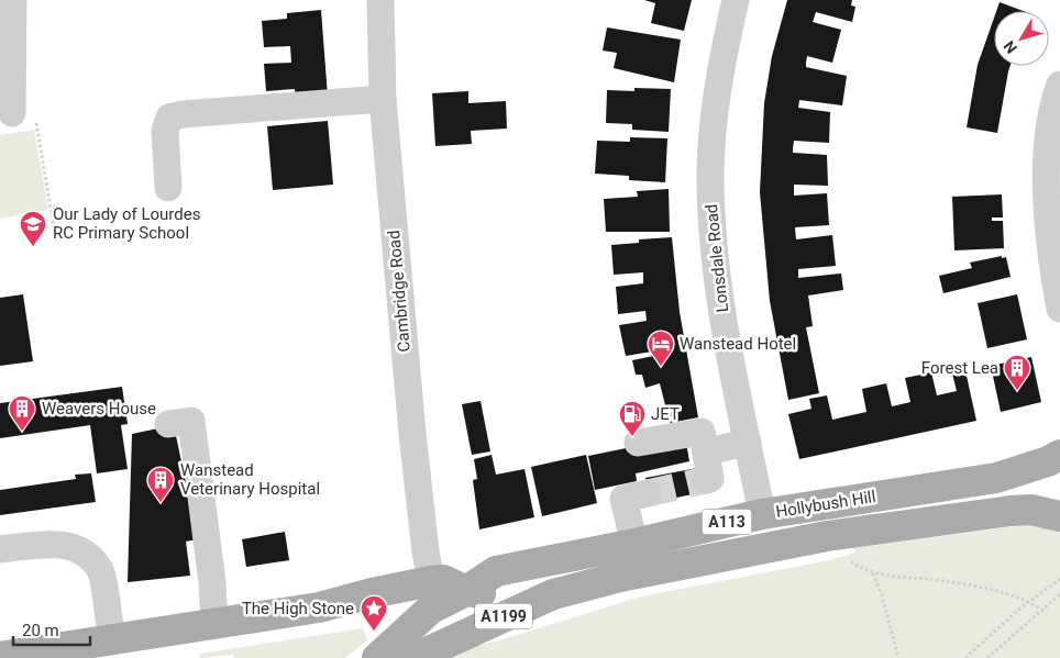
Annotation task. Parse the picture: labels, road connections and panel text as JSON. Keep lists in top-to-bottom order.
{
  "streets": {
    "main road": ["Hollybush Hill", "A113", "A1199"],
    "street": ["Lonsdale Road", "Cambridge Road"]
  },
  "crossings": [
    ["Lonsdale Road", "Hollybush Hill"],
    ["Cambridge Road", "A113"],
    ["Hollybush Hill", "A113"]
  ],
  "places": {
    "school or university": ["Our Lady of Lourdes RC Primary School"],
    "hotel": ["Wanstead Hotel"],
    "building": ["Forest Lea", "Weavers House", "Wanstead Veterinary Hospital"],
    "fuel station": ["JET"],
    "place": ["The High Stone"]
  },
  "scale_bar": "20 m",
  "north": "bottom left"
}
